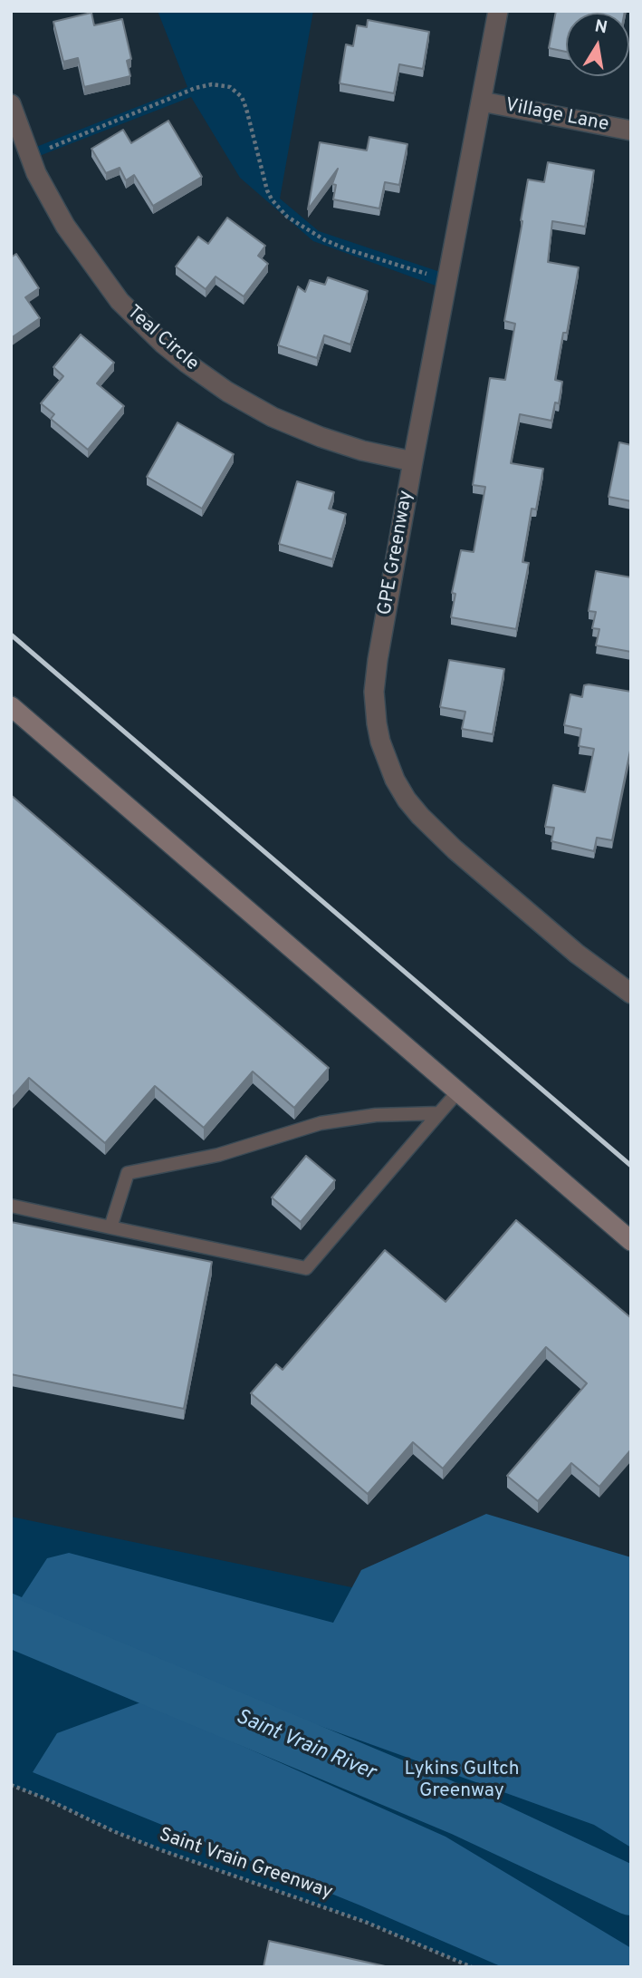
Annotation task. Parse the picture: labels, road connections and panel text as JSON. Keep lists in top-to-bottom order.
{
  "streets": {
    "street": ["Village Lane", "Teal Circle", "GPE Greenway"],
    "path": ["Saint Vrain Greenway"]
  },
  "crossings": [
    ["Village Lane", "GPE Greenway"],
    ["Teal Circle", "GPE Greenway"]
  ],
  "water": ["Saint Vrain River"],
  "parks": ["Lykins Gultch Greenway"],
  "north": "top"
}
